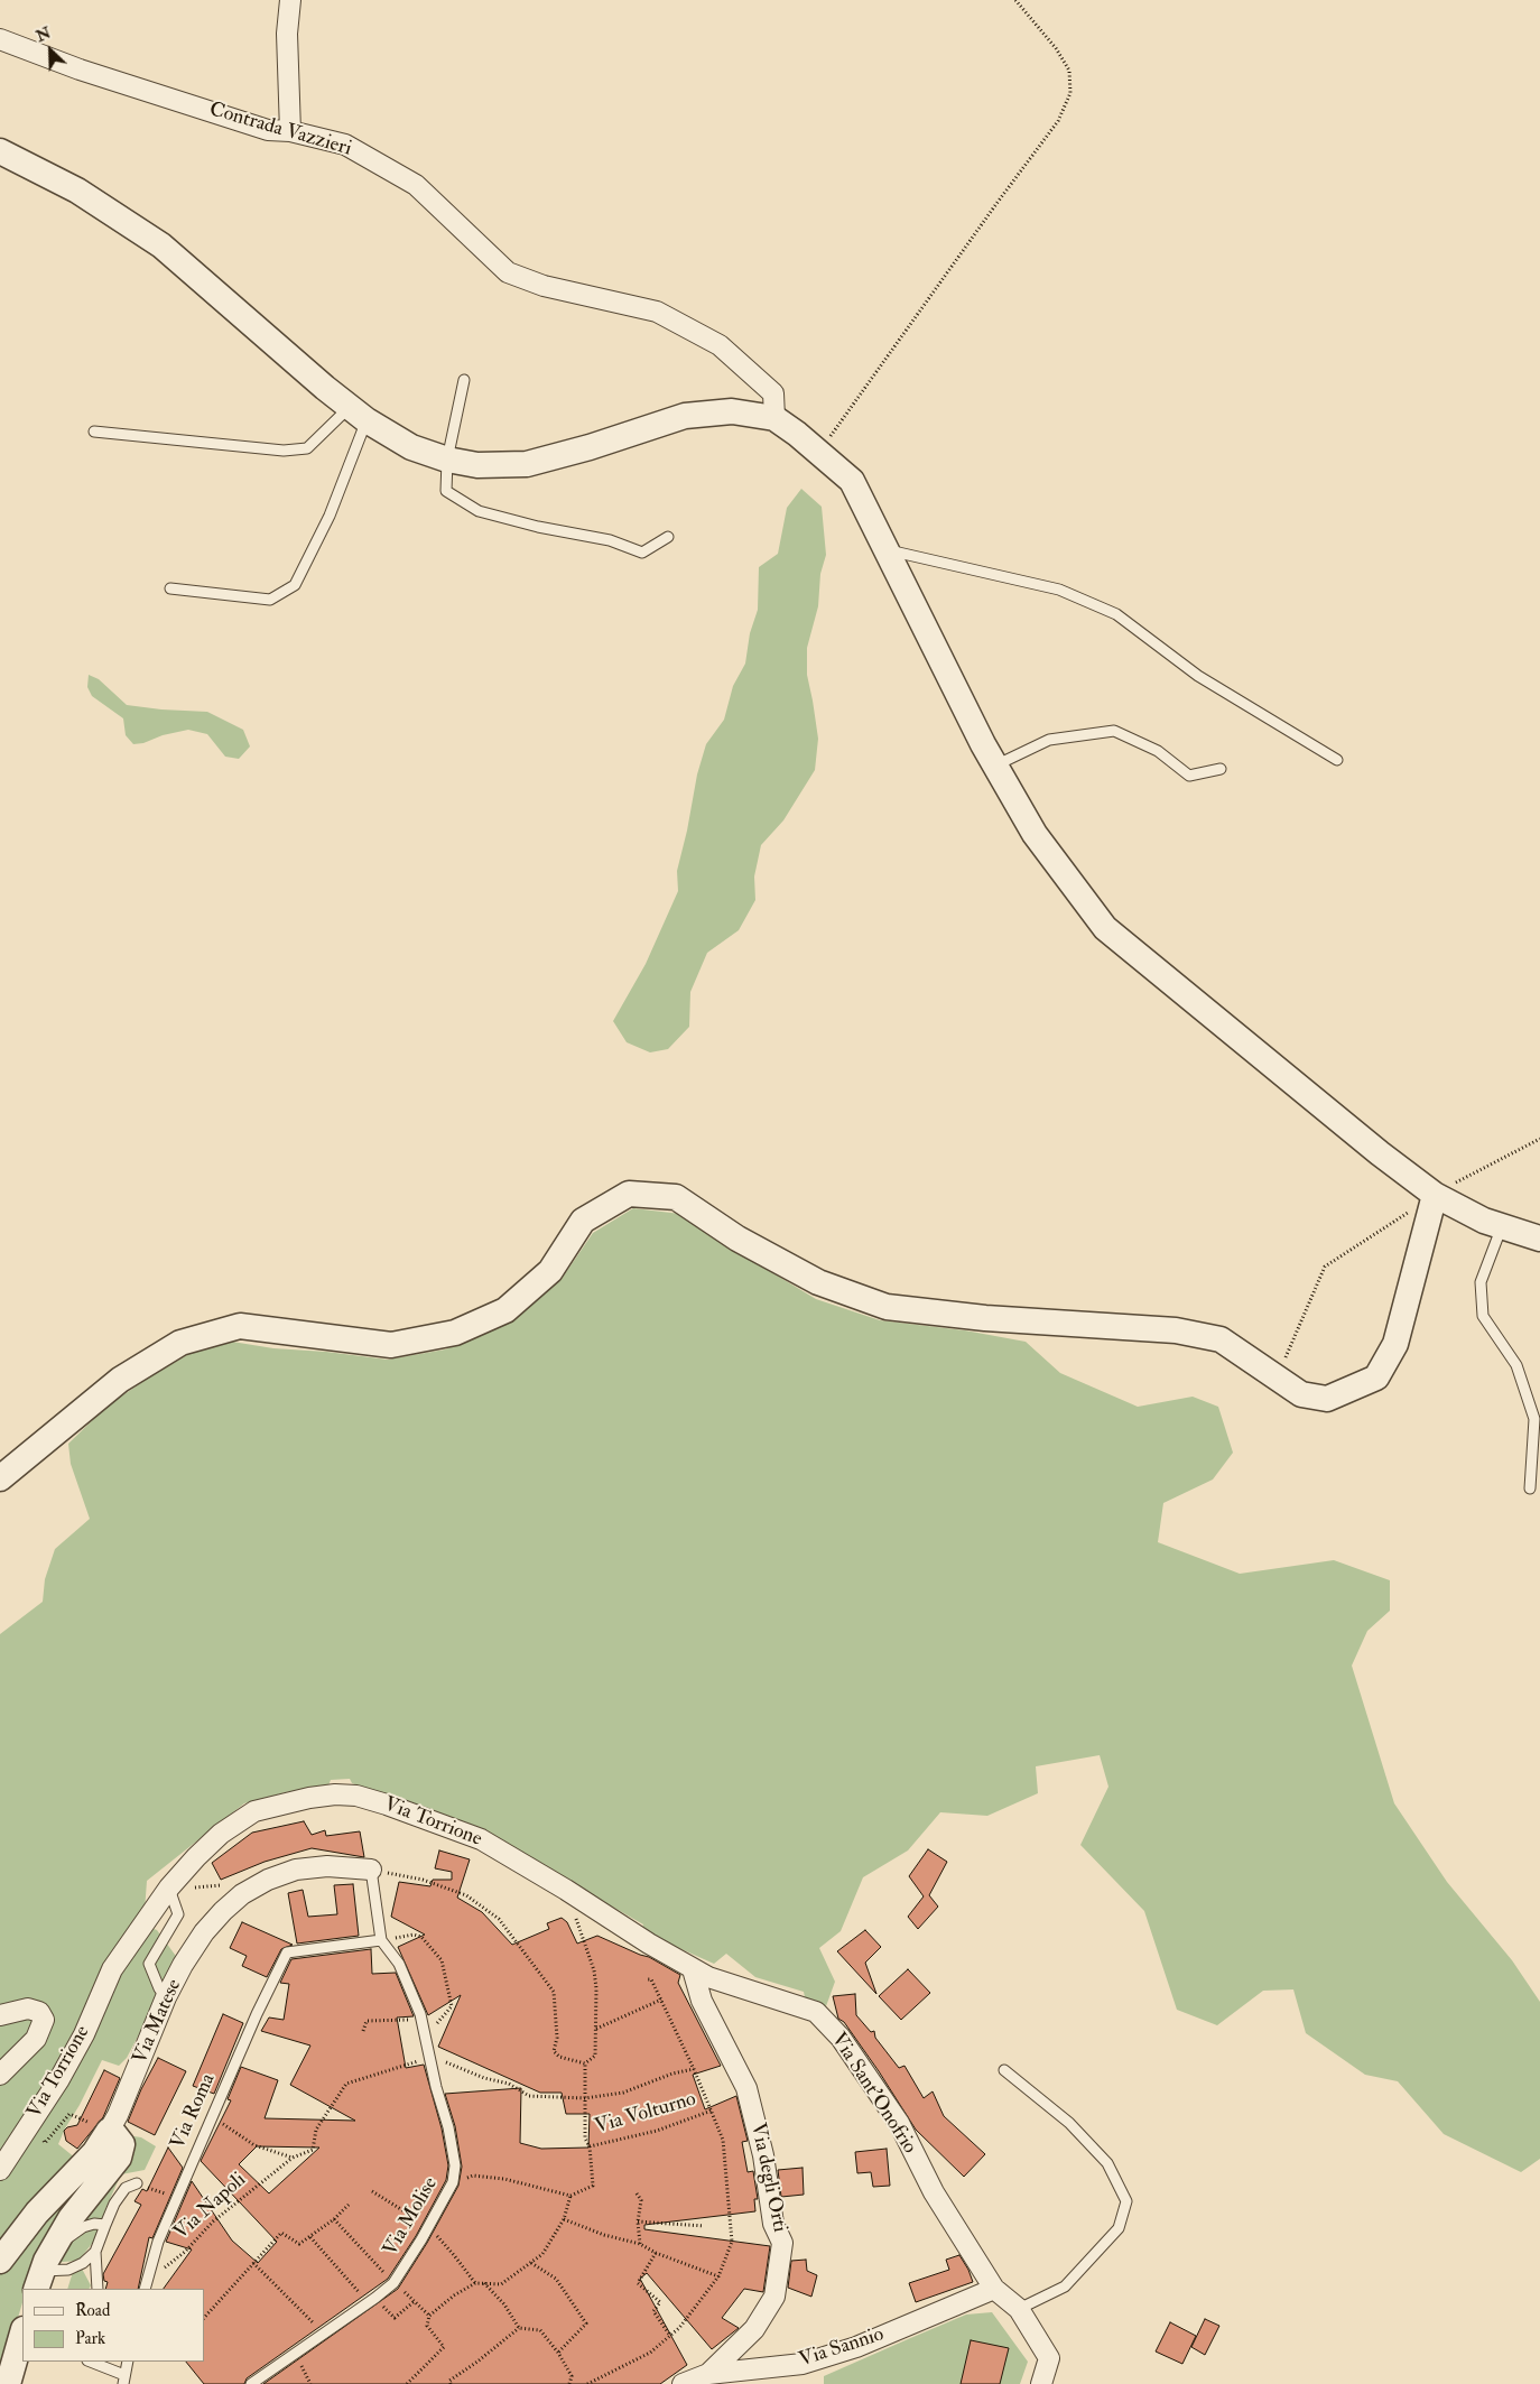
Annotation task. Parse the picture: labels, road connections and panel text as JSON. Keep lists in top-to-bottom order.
{
  "streets": {
    "street": [
      "Contrada Vazzieri",
      "Via Torrione",
      "Via Matese",
      "Via Sant'Onofrio",
      "Via degli Orti",
      "Via Sannio"
    ],
    "lane": ["Via Roma", "Via Molise"],
    "path": ["Via Volturno", "Via Napoli"]
  },
  "crossings": [
    ["Via Torrione", "Via Sant'Onofrio"],
    ["Via Torrione", "Via degli Orti"],
    ["Via Sant'Onofrio", "Via degli Orti"],
    ["Via Sant'Onofrio", "Via Sannio"],
    ["Via Roma", "Via Napoli"],
    ["Via Roma", "Via Molise"],
    ["Via degli Orti", "Via Sannio"]
  ],
  "legend": ["Road", "Park"],
  "north": "top left"
}
